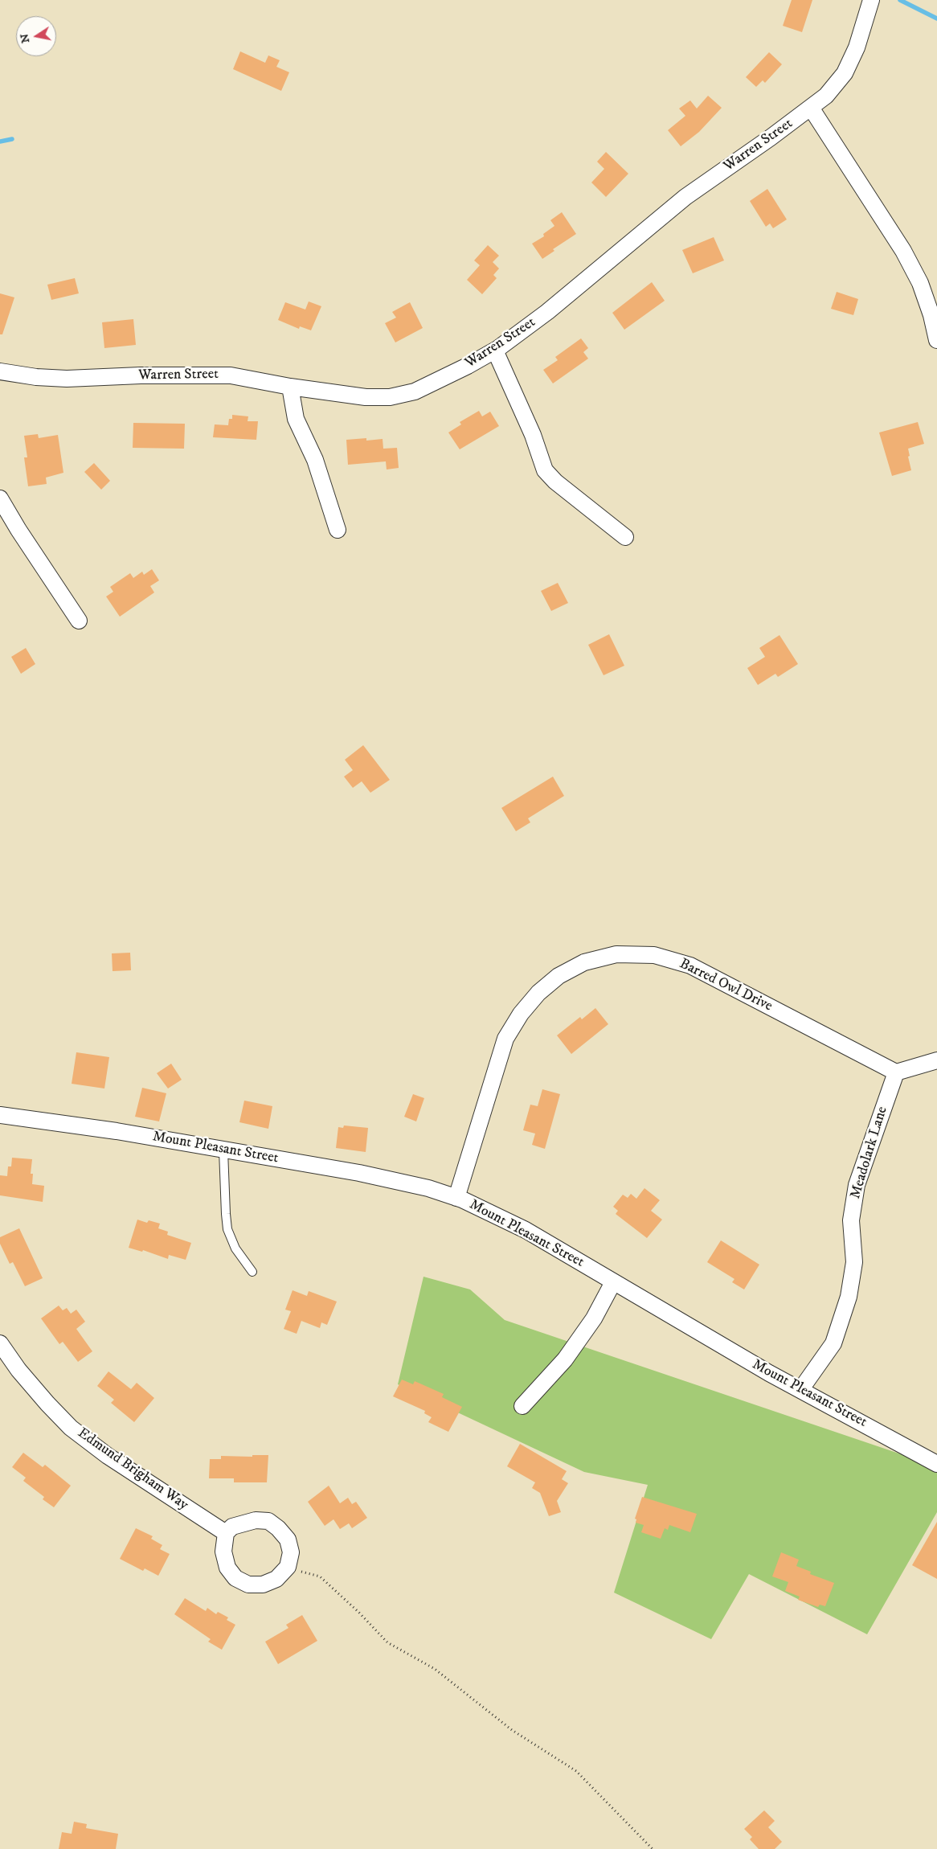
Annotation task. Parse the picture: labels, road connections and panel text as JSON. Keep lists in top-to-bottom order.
{
  "streets": {
    "street": [
      "Warren Street",
      "Barred Owl Drive",
      "Mount Pleasant Street",
      "Meadolark Lane",
      "Edmund Brigham Way"
    ]
  },
  "crossings": [
    ["Barred Owl Drive", "Mount Pleasant Street"],
    ["Barred Owl Drive", "Meadolark Lane"],
    ["Mount Pleasant Street", "Meadolark Lane"]
  ],
  "north": "left"
}
